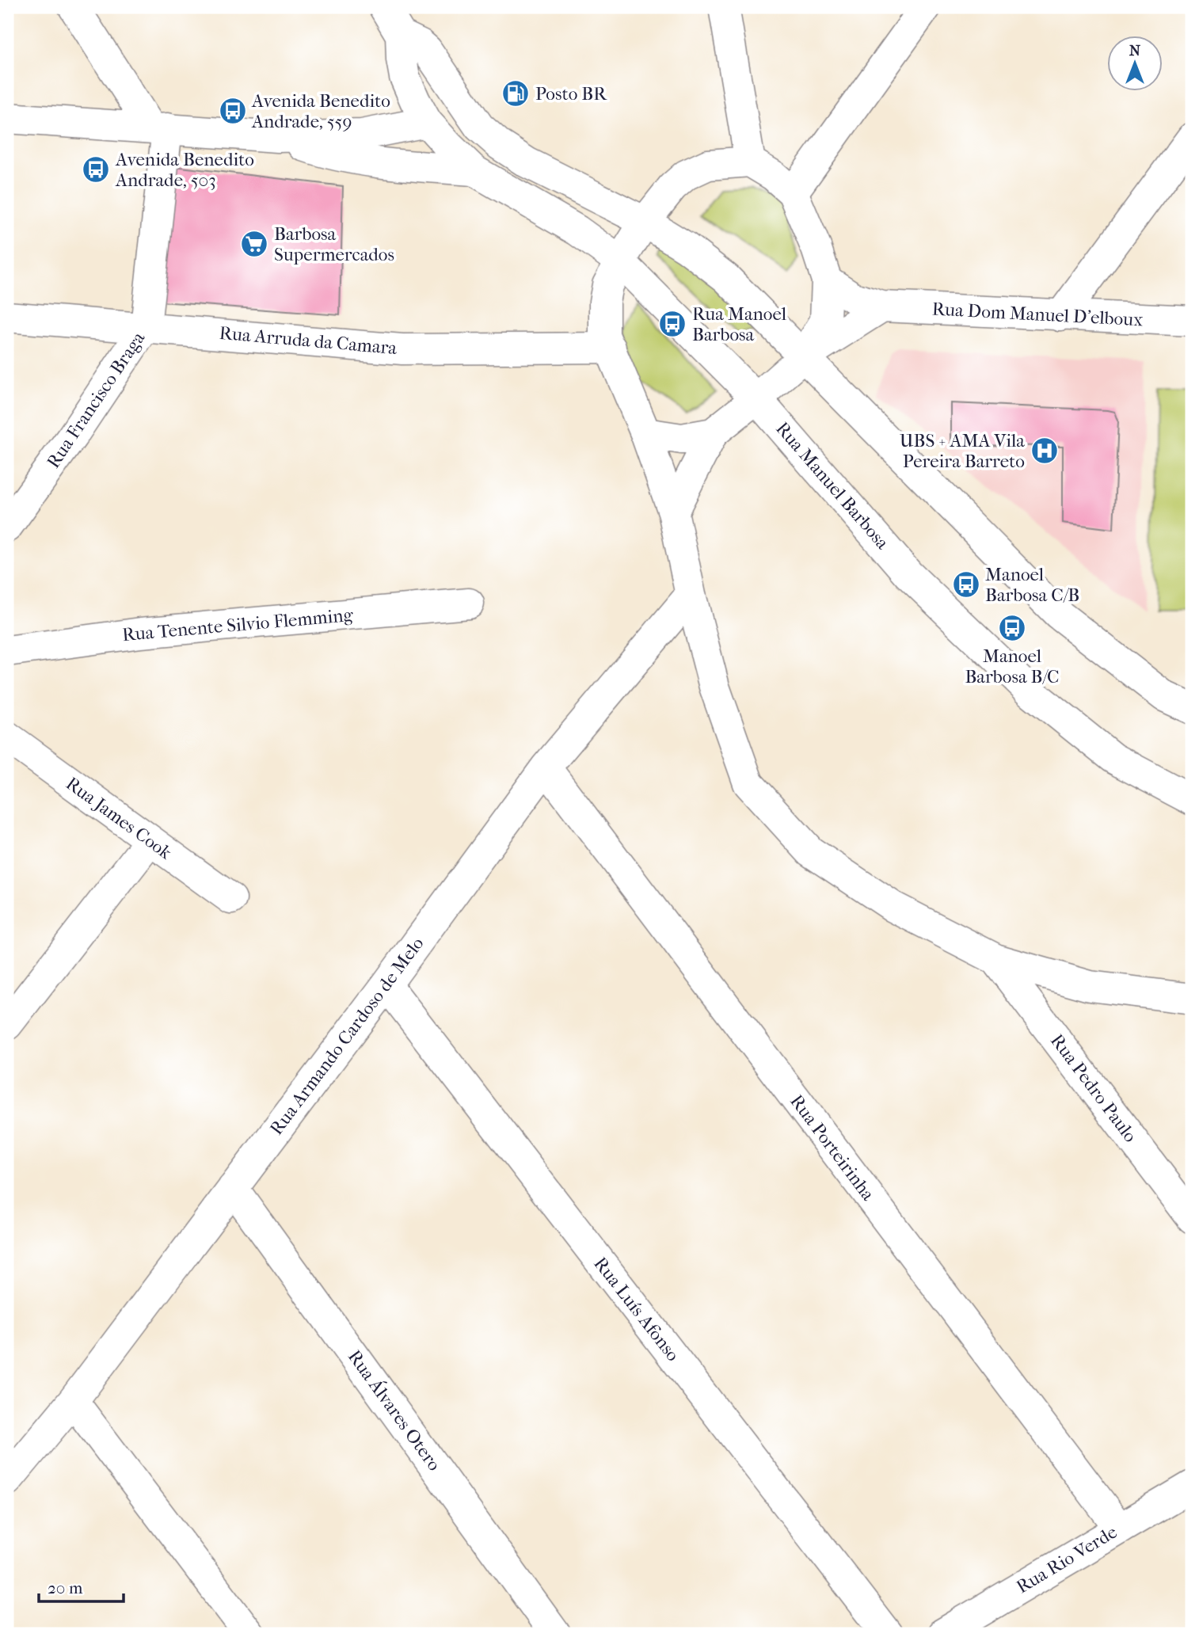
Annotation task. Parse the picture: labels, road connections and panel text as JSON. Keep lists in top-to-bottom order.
{
  "streets": {
    "street": [
      "Rua Dom Manuel D'elboux",
      "Rua Arruda da Camara",
      "Rua Francisco Braga",
      "Rua Manuel Barbosa",
      "Rua Tenente Silvio Flemming",
      "Rua James Cook",
      "Rua Armando Cardoso de Melo",
      "Rua Pedro Paulo",
      "Rua Porteirinha",
      "Rua Luís Afonso",
      "Rua Álvares Otero",
      "Rua Rio Verde"
    ]
  },
  "crossings": [
    ["Rua Arruda da Camara", "Rua Francisco Braga"],
    ["Rua Armando Cardoso de Melo", "Rua Porteirinha"],
    ["Rua Armando Cardoso de Melo", "Rua Luís Afonso"],
    ["Rua Armando Cardoso de Melo", "Rua Álvares Otero"],
    ["Rua Porteirinha", "Rua Rio Verde"]
  ],
  "places": {
    "fuel station": ["Posto BR"],
    "bus stop": [
      "Avenida Benedito Andrade, 559",
      "Avenida Benedito Andrade, 503",
      "Rua Manoel Barbosa",
      "Manoel Barbosa C/B",
      "Manoel Barbosa B/C"
    ],
    "supermarket": ["Barbosa Supermercados"],
    "hospital": ["UBS + AMA Vila Pereira Barreto"]
  },
  "scale_bar": "20 m",
  "north": "top"
}
